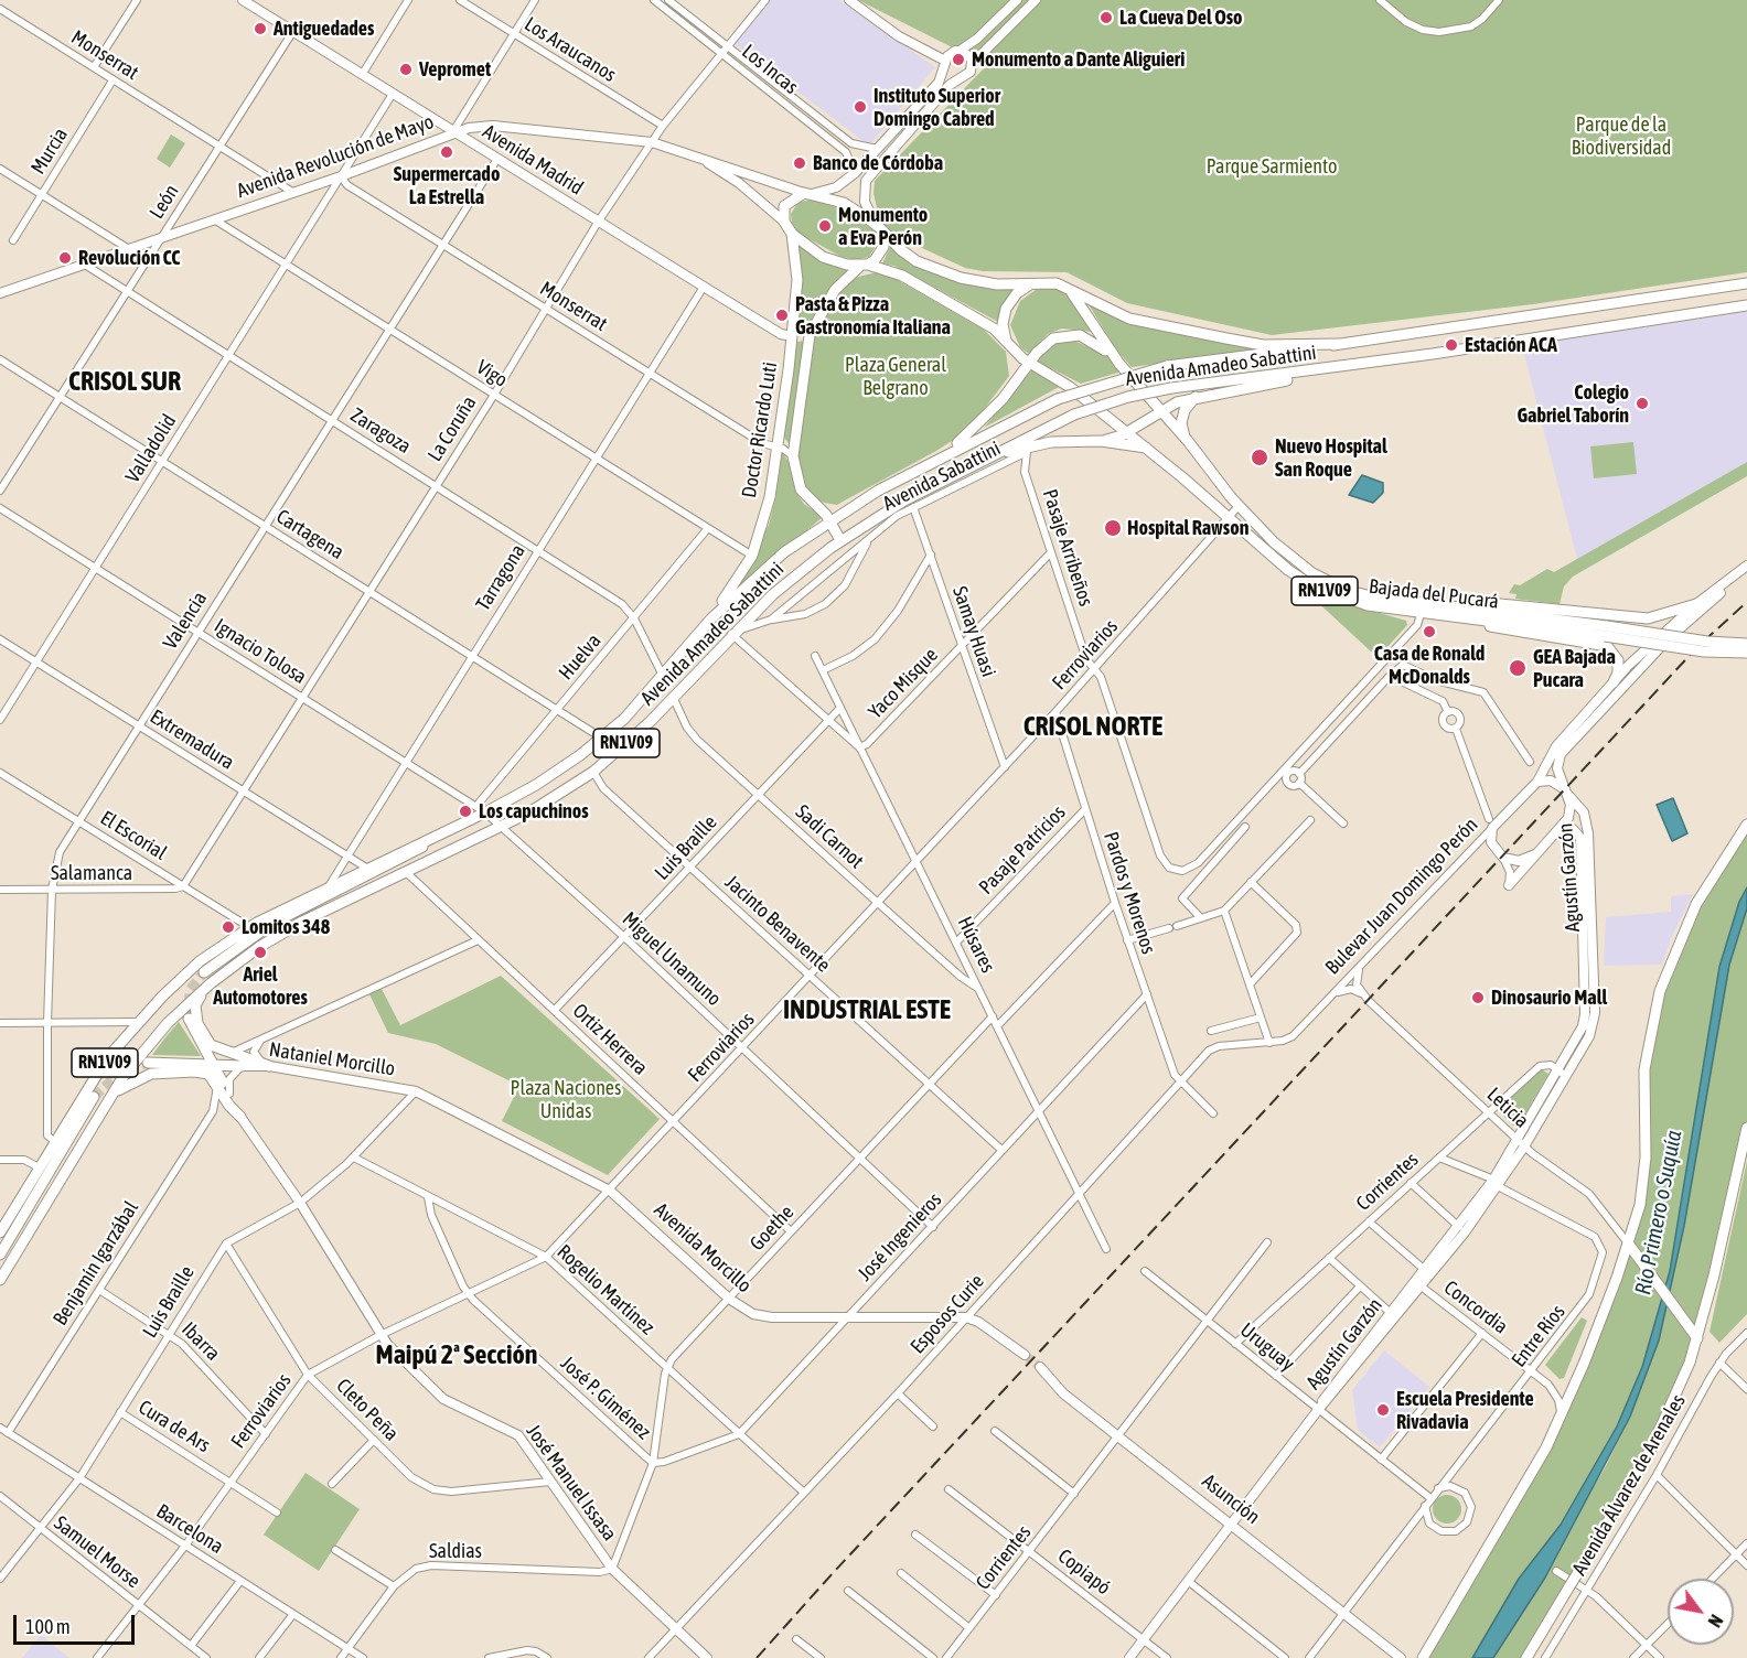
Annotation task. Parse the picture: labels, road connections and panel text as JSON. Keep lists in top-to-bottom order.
{
  "streets": {
    "main road": [
      "Avenida Revolución de Mayo",
      "Avenida Madrid",
      "Avenida Amadeo Sabattini",
      "Doctor Ricardo Luti",
      "RN1V09",
      "Bajada del Pucará",
      "Agustín Garzón",
      "Bulevar Juan Domingo Perón",
      "Nataniel Morcillo",
      "Avenida Morcillo",
      "José Manuel Issasa",
      "Asunción"
    ],
    "street": [
      "Los Araucanos",
      "Monserrat",
      "Los Incas",
      "Murcia",
      "León",
      "Vigo",
      "La Coruña",
      "Zaragoza",
      "Valladolid",
      "Avenida Sabattini",
      "Cartagena",
      "Pasaje Arribeños",
      "Tarragona",
      "Valencia",
      "Samay Huasi",
      "Ignacio Tolosa",
      "Ferroviarios",
      "Huelva",
      "Yaco Misque",
      "Extremadura",
      "El Escorial",
      "Sadi Carnot",
      "Luis Braille",
      "Pasaje Patricios",
      "Salamanca",
      "Pardos y Morenos",
      "Jacinto Benavente",
      "Húsares",
      "Miguel Unamuno",
      "Ortiz Herrera",
      "Leticia",
      "Corrientes",
      "Goethe",
      "José Ingenieros",
      "Benjamín Igarzábal",
      "Rogelio Martínez",
      "Concordia",
      "Esposos Curie",
      "Entre Ríos",
      "Ibarra",
      "Uruguay",
      "José P. Giménez",
      "Cleto Peña",
      "Cura de Ars",
      "Avenida Álvarez de Arenales",
      "Barcelona",
      "Saldias",
      "Samuel Morse",
      "Copiapó"
    ]
  },
  "crossings": [
    ["Los Araucanos", "La Coruña"],
    ["Monserrat", "Murcia"],
    ["Monserrat", "Avenida Revolución de Mayo"],
    ["Monserrat", "León"],
    ["Monserrat", "La Coruña"],
    ["Monserrat", "Doctor Ricardo Luti"],
    ["Monserrat", "Valladolid"],
    ["Monserrat", "Tarragona"],
    ["Monserrat", "Valencia"],
    ["Los Incas", "La Coruña"],
    ["Avenida Revolución de Mayo", "Avenida Madrid"],
    ["Avenida Revolución de Mayo", "León"],
    ["Avenida Revolución de Mayo", "Vigo"],
    ["Avenida Revolución de Mayo", "La Coruña"],
    ["Avenida Revolución de Mayo", "Zaragoza"],
    ["Avenida Revolución de Mayo", "Valladolid"],
    ["Avenida Madrid", "León"],
    ["Avenida Madrid", "La Coruña"],
    ["Avenida Madrid", "Doctor Ricardo Luti"],
    ["Avenida Madrid", "Valladolid"],
    ["Avenida Madrid", "Tarragona"],
    ["Avenida Madrid", "Valencia"],
    ["León", "Zaragoza"],
    ["León", "Cartagena"],
    ["Avenida Amadeo Sabattini", "Doctor Ricardo Luti"],
    ["Avenida Amadeo Sabattini", "Zaragoza"],
    ["Avenida Amadeo Sabattini", "Avenida Sabattini"],
    ["Avenida Amadeo Sabattini", "Cartagena"],
    ["Avenida Amadeo Sabattini", "Tarragona"],
    ["Avenida Amadeo Sabattini", "RN1V09"],
    ["Avenida Amadeo Sabattini", "Valencia"],
    ["Avenida Amadeo Sabattini", "Samay Huasi"],
    ["Avenida Amadeo Sabattini", "Ignacio Tolosa"],
    ["Avenida Amadeo Sabattini", "Huelva"],
    ["Avenida Amadeo Sabattini", "Extremadura"],
    ["Avenida Amadeo Sabattini", "El Escorial"],
    ["Avenida Amadeo Sabattini", "Sadi Carnot"],
    ["Avenida Amadeo Sabattini", "Jacinto Benavente"],
    ["Avenida Amadeo Sabattini", "Miguel Unamuno"],
    ["Avenida Amadeo Sabattini", "Ortiz Herrera"],
    ["Vigo", "La Coruña"],
    ["Vigo", "Doctor Ricardo Luti"],
    ["Vigo", "Valladolid"],
    ["Vigo", "Tarragona"],
    ["Vigo", "Valencia"],
    ["Vigo", "Huelva"],
    ["La Coruña", "Zaragoza"],
    ["La Coruña", "Cartagena"],
    ["La Coruña", "Ignacio Tolosa"],
    ["La Coruña", "Extremadura"],
    ["La Coruña", "El Escorial"],
    ["La Coruña", "Salamanca"],
    ["Zaragoza", "Valladolid"],
    ["Zaragoza", "Tarragona"],
    ["Zaragoza", "Valencia"],
    ["Zaragoza", "Huelva"],
    ["Valladolid", "Cartagena"],
    ["Valladolid", "Ignacio Tolosa"],
    ["Valladolid", "Extremadura"],
    ["Avenida Sabattini", "Pasaje Arribeños"],
    ["Avenida Sabattini", "RN1V09"],
    ["Avenida Sabattini", "Samay Huasi"],
    ["Cartagena", "Tarragona"],
    ["Cartagena", "Valencia"],
    ["Cartagena", "Huelva"],
    ["Pasaje Arribeños", "Bajada del Pucará"],
    ["Pasaje Arribeños", "Ferroviarios"],
    ["Pasaje Arribeños", "Yaco Misque"],
    ["Tarragona", "Ignacio Tolosa"],
    ["Tarragona", "Extremadura"],
    ["RN1V09", "Bajada del Pucará"],
    ["RN1V09", "Samay Huasi"],
    ["Bajada del Pucará", "Ferroviarios"],
    ["Valencia", "Ignacio Tolosa"],
    ["Valencia", "Extremadura"],
    ["Valencia", "El Escorial"],
    ["Valencia", "Salamanca"],
    ["Samay Huasi", "Ferroviarios"],
    ["Samay Huasi", "Yaco Misque"],
    ["Ignacio Tolosa", "Huelva"],
    ["Ignacio Tolosa", "Miguel Unamuno"],
    ["Ferroviarios", "Sadi Carnot"],
    ["Ferroviarios", "Pardos y Morenos"],
    ["Ferroviarios", "Jacinto Benavente"],
    ["Ferroviarios", "Húsares"],
    ["Ferroviarios", "Miguel Unamuno"],
    ["Ferroviarios", "Ortiz Herrera"],
    ["Ferroviarios", "Avenida Morcillo"],
    ["Ferroviarios", "Rogelio Martínez"],
    ["Ferroviarios", "Ibarra"],
    ["Ferroviarios", "José P. Giménez"],
    ["Ferroviarios", "Cleto Peña"],
    ["Ferroviarios", "Cura de Ars"],
    ["Ferroviarios", "José Manuel Issasa"],
    ["Ferroviarios", "Barcelona"],
    ["Ferroviarios", "Samuel Morse"],
    ["Yaco Misque", "Húsares"],
    ["El Escorial", "Salamanca"],
    ["Sadi Carnot", "Luis Braille"],
    ["Sadi Carnot", "Húsares"],
    ["Luis Braille", "Jacinto Benavente"],
    ["Luis Braille", "Húsares"],
    ["Luis Braille", "Miguel Unamuno"],
    ["Luis Braille", "Ortiz Herrera"],
    ["Luis Braille", "Nataniel Morcillo"],
    ["Luis Braille", "Avenida Morcillo"],
    ["Luis Braille", "Rogelio Martínez"],
    ["Luis Braille", "Ibarra"],
    ["Luis Braille", "Cleto Peña"],
    ["Luis Braille", "Cura de Ars"],
    ["Luis Braille", "José Manuel Issasa"],
    ["Luis Braille", "Barcelona"],
    ["Luis Braille", "Samuel Morse"],
    ["Pasaje Patricios", "Pardos y Morenos"],
    ["Pasaje Patricios", "Húsares"],
    ["Agustín Garzón", "Bulevar Juan Domingo Perón"],
    ["Agustín Garzón", "Leticia"],
    ["Agustín Garzón", "Corrientes"],
    ["Agustín Garzón", "Concordia"],
    ["Agustín Garzón", "Entre Ríos"],
    ["Agustín Garzón", "Uruguay"],
    ["Agustín Garzón", "Asunción"],
    ["Agustín Garzón", "Copiapó"],
    ["Pardos y Morenos", "José Ingenieros"],
    ["Pardos y Morenos", "Esposos Curie"],
    ["Bulevar Juan Domingo Perón", "Esposos Curie"],
    ["Jacinto Benavente", "Goethe"],
    ["Jacinto Benavente", "José Ingenieros"],
    ["Húsares", "Goethe"],
    ["Húsares", "José Ingenieros"],
    ["Húsares", "Esposos Curie"],
    ["Miguel Unamuno", "Goethe"],
    ["Miguel Unamuno", "José Ingenieros"],
    ["Ortiz Herrera", "Goethe"],
    ["Nataniel Morcillo", "Avenida Morcillo"],
    ["Leticia", "Corrientes"],
    ["Corrientes", "Concordia"],
    ["Corrientes", "Entre Ríos"],
    ["Corrientes", "Uruguay"],
    ["Corrientes", "Asunción"],
    ["Corrientes", "Copiapó"],
    ["Goethe", "Avenida Morcillo"],
    ["Goethe", "Rogelio Martínez"],
    ["José Ingenieros", "Avenida Morcillo"],
    ["José Ingenieros", "Rogelio Martínez"],
    ["José Ingenieros", "José P. Giménez"],
    ["Avenida Morcillo", "Esposos Curie"],
    ["Benjamín Igarzábal", "Ibarra"],
    ["Benjamín Igarzábal", "Barcelona"],
    ["Rogelio Martínez", "Esposos Curie"],
    ["Rogelio Martínez", "José P. Giménez"],
    ["Concordia", "Entre Ríos"],
    ["Esposos Curie", "José Manuel Issasa"],
    ["Entre Ríos", "Uruguay"],
    ["Entre Ríos", "Asunción"],
    ["Cleto Peña", "José Manuel Issasa"],
    ["José Manuel Issasa", "Saldias"],
    ["Barcelona", "Saldias"]
  ],
  "districts": [
    "CRISOL SUR",
    "CRISOL NORTE",
    "INDUSTRIAL ESTE",
    "Maipú 2ª Sección"
  ],
  "water": ["Río Primero o Suquía"],
  "parks": [
    "Parque de la Biodiversidad",
    "Parque Sarmiento",
    "Plaza General Belgrano",
    "Plaza Naciones Unidas"
  ],
  "places": [
    "La Cueva Del Oso",
    "Antiguedades",
    "Monumento a Dante Aliguieri",
    "Vepromet",
    "Instituto Superior Domingo Cabred",
    "Supermercado La Estrella",
    "Banco de Córdoba",
    "Monumento a Eva Perón",
    "Revolución CC",
    "Pasta & Pizza Gastronomía Italiana",
    "Estación ACA",
    "Colegio Gabriel Taborín",
    "Nuevo Hospital San Roque",
    "Hospital Rawson",
    "Casa de Ronald McDonalds",
    "GEA Bajada Pucara",
    "Los capuchinos",
    "Lomitos 348",
    "Ariel Automotores",
    "Dinosaurio Mall",
    "Escuela Presidente Rivadavia"
  ],
  "scale_bar": "100 m",
  "north": "bottom right"
}
